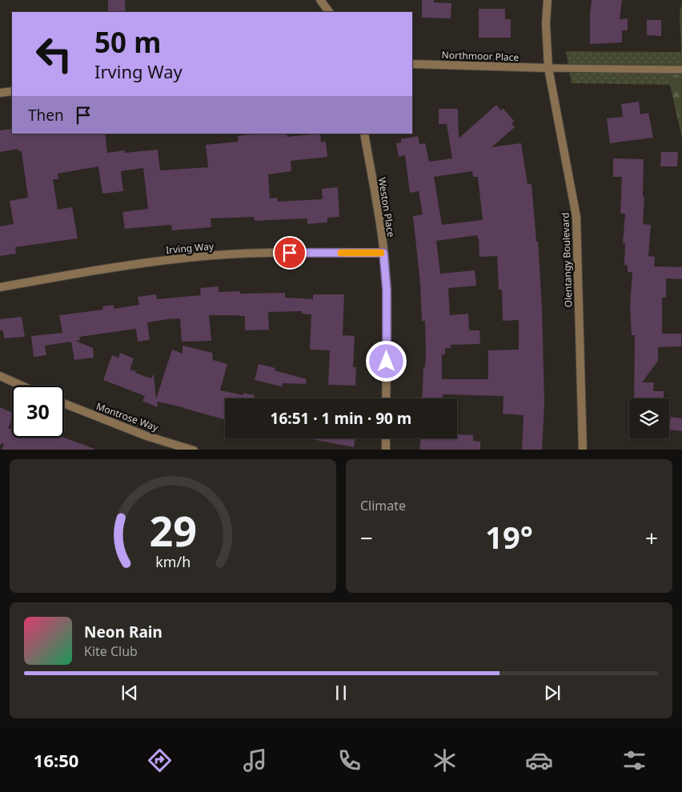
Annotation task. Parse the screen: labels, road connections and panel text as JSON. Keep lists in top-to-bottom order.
{
  "streets": {
    "street": [
      "Northmoor Place",
      "Weston Place",
      "Irving Way",
      "Olentangy Boulevard",
      "Montrose Way"
    ]
  },
  "crossings": [
    ["Northmoor Place", "Olentangy Boulevard"],
    ["Weston Place", "Irving Way"]
  ],
  "page": {
    "turn": ["50 m", "Irving Way"],
    "then": "Then",
    "limit": "30",
    "trip": "16:51 · 1 min · 90 m",
    "tile": "Climate",
    "heat": ["−", "19°", "+"],
    "song": ["Neon Rain", "Kite Club"],
    "tabs": "16:50",
    "gauge": ["29", "km/h"]
  }
}
